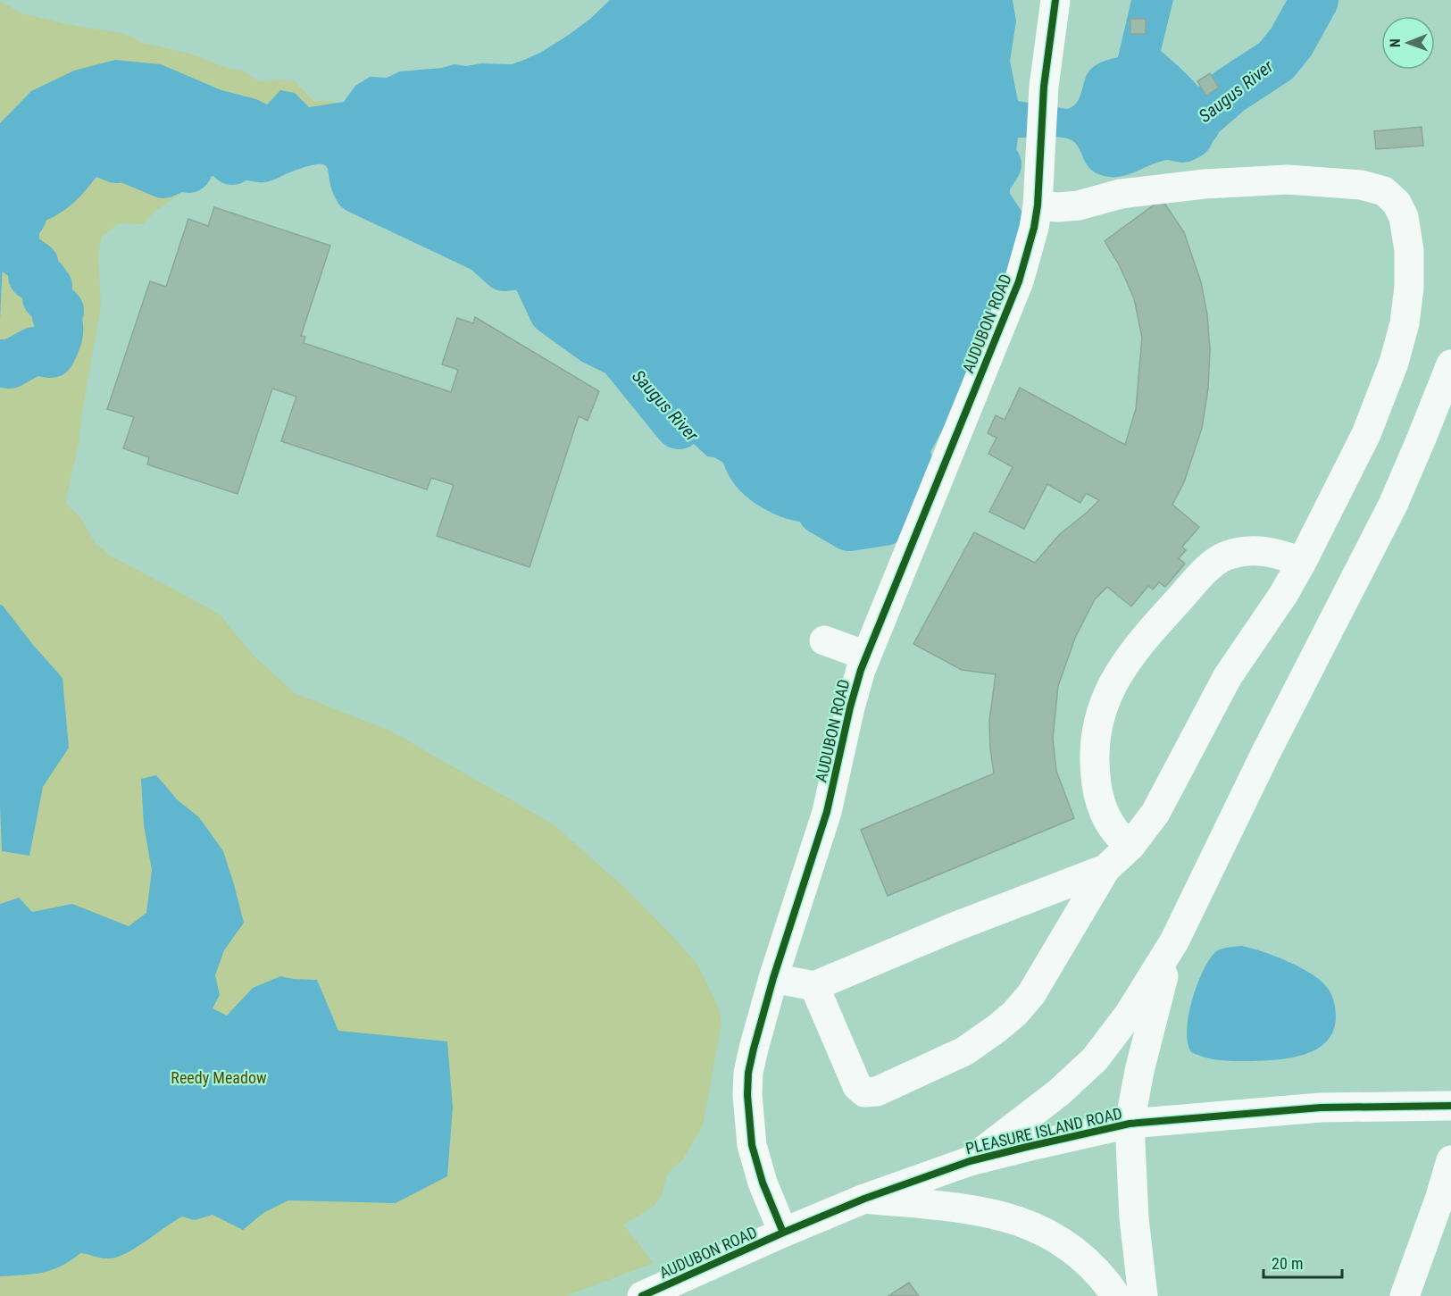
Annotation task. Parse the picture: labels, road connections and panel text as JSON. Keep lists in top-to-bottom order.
{
  "streets": {
    "main road": ["AUDUBON ROAD", "PLEASURE ISLAND ROAD"]
  },
  "crossings": [
    ["AUDUBON ROAD", "PLEASURE ISLAND ROAD"]
  ],
  "water": ["Saugus River"],
  "parks": ["Reedy Meadow"],
  "scale_bar": "20 m",
  "north": "left"
}
